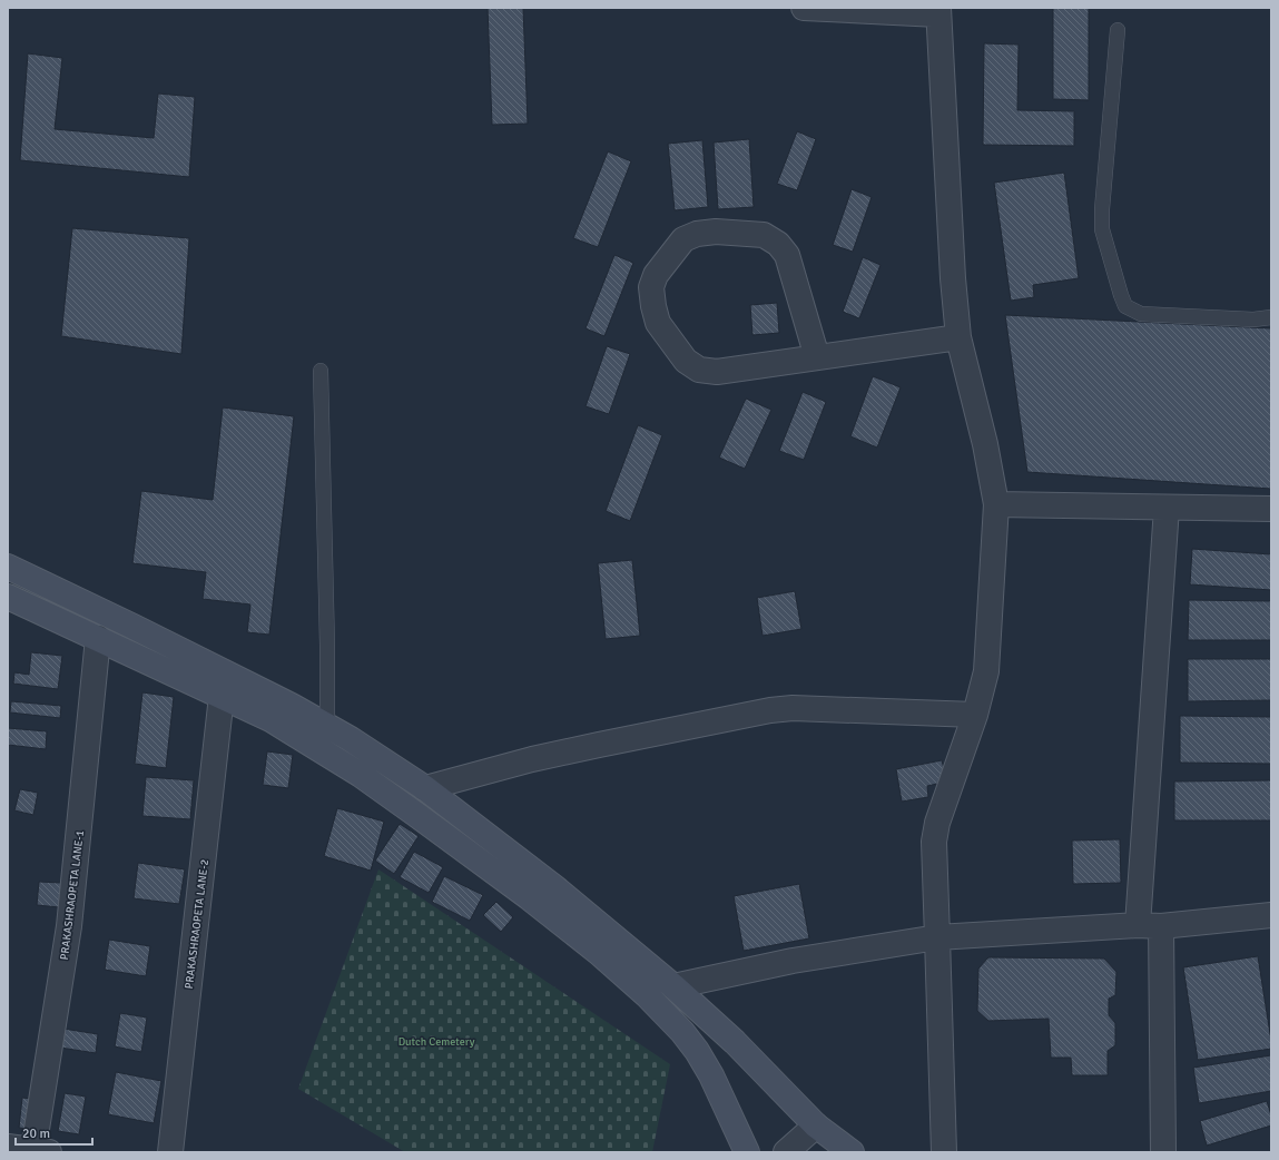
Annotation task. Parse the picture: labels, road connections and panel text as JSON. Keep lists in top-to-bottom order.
{
  "streets": {
    "street": ["PRAKASHRAOPETA LANE-1", "PRAKASHRAOPETA LANE-2"]
  },
  "parks": ["Dutch Cemetery"],
  "scale_bar": "20 m"
}
